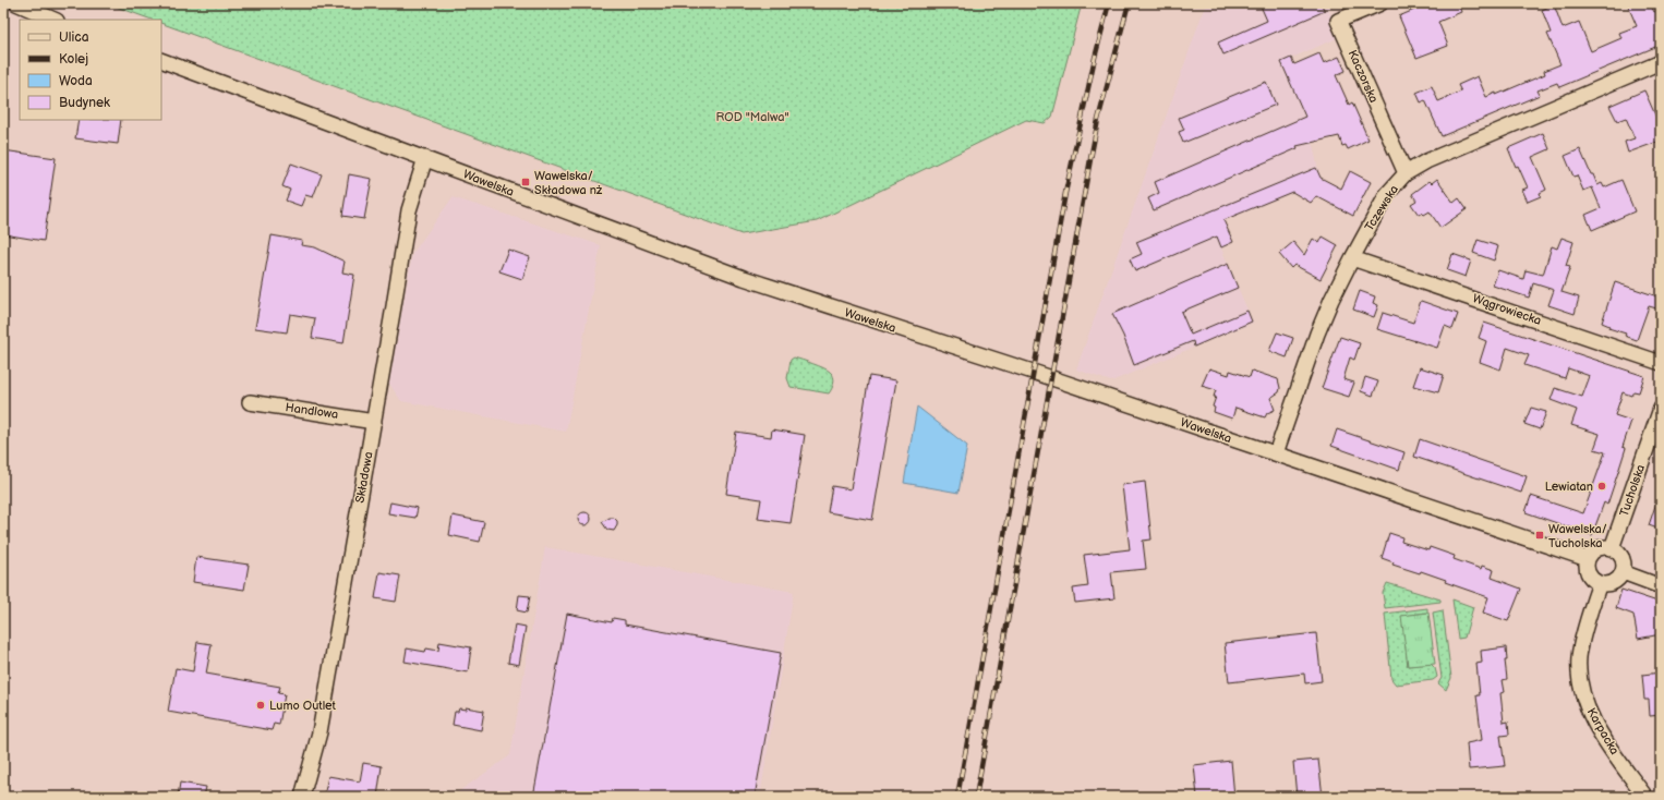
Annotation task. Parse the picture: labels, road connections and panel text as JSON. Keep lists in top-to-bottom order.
{
  "streets": {
    "street": [
      "Kaczorska",
      "Wawelska",
      "Tczewska",
      "Wągrowiecka",
      "Handlowa",
      "Składowa",
      "Tucholska",
      "Karpacka"
    ]
  },
  "crossings": [
    ["Kaczorska", "Tczewska"],
    ["Wawelska", "Tczewska"],
    ["Wawelska", "Składowa"],
    ["Wawelska", "Tucholska"],
    ["Wawelska", "Karpacka"],
    ["Tczewska", "Wągrowiecka"],
    ["Handlowa", "Składowa"],
    ["Tucholska", "Karpacka"]
  ],
  "parks": ["ROD \"Malwa\""],
  "places": {
    "transit": ["Wawelska/ Składowa nż", "Wawelska/ Tucholska"],
    "other": ["Lewiatan", "Lumo Outlet"]
  },
  "legend": [
    "Ulica",
    "Kolej",
    "Woda",
    "Budynek"
  ]
}
